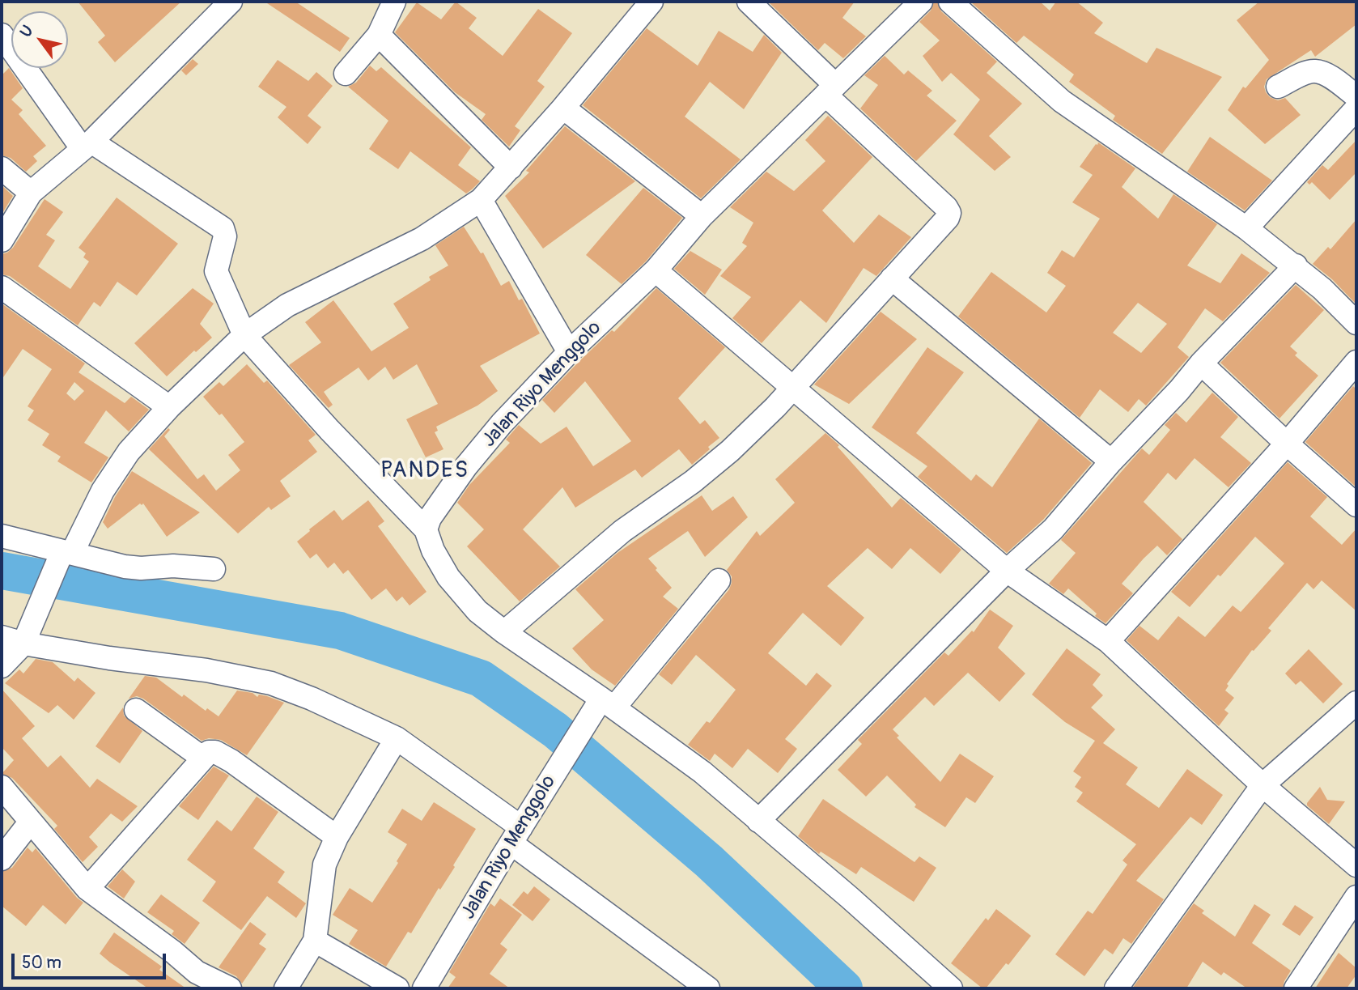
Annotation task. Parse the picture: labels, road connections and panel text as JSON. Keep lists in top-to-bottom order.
{
  "streets": {
    "street": ["Jalan Riyo Menggolo"]
  },
  "districts": ["PANDES"],
  "scale_bar": "50 m",
  "north": "top left"
}
